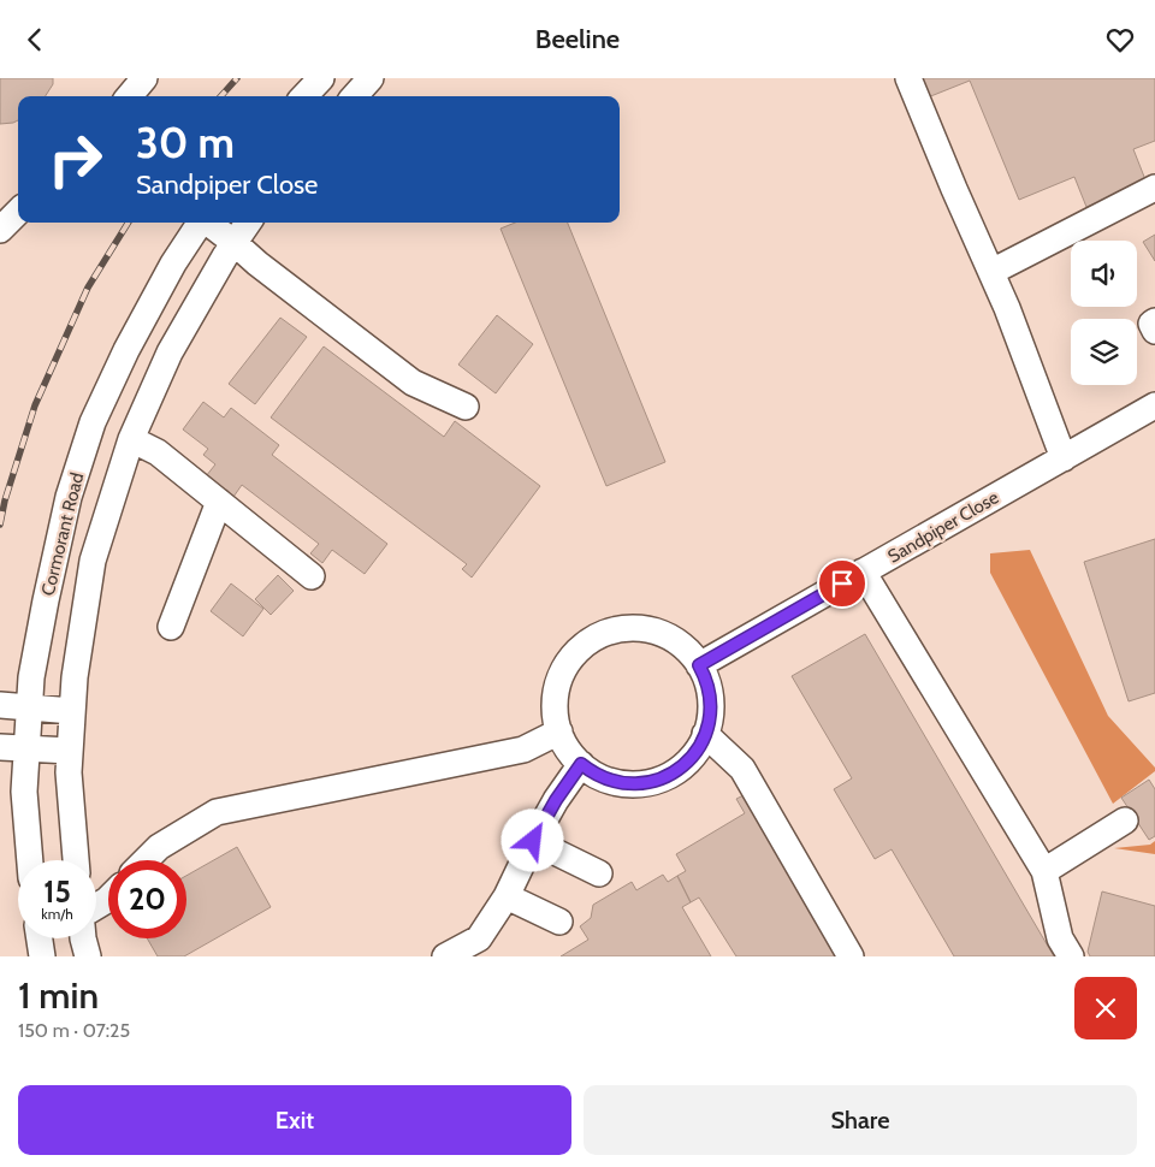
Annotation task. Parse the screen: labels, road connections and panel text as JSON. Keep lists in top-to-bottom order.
{
  "streets": {
    "street": ["Sandpiper Close", "Cormorant Road"]
  },
  "page": {
    "header": "Beeline",
    "turn": ["30 m", "Sandpiper Close"],
    "speed": "15 km/h",
    "limit": "20",
    "heading": ["1 min", "150 m · 07:25"],
    "buttons": ["Exit", "Share"]
  }
}
